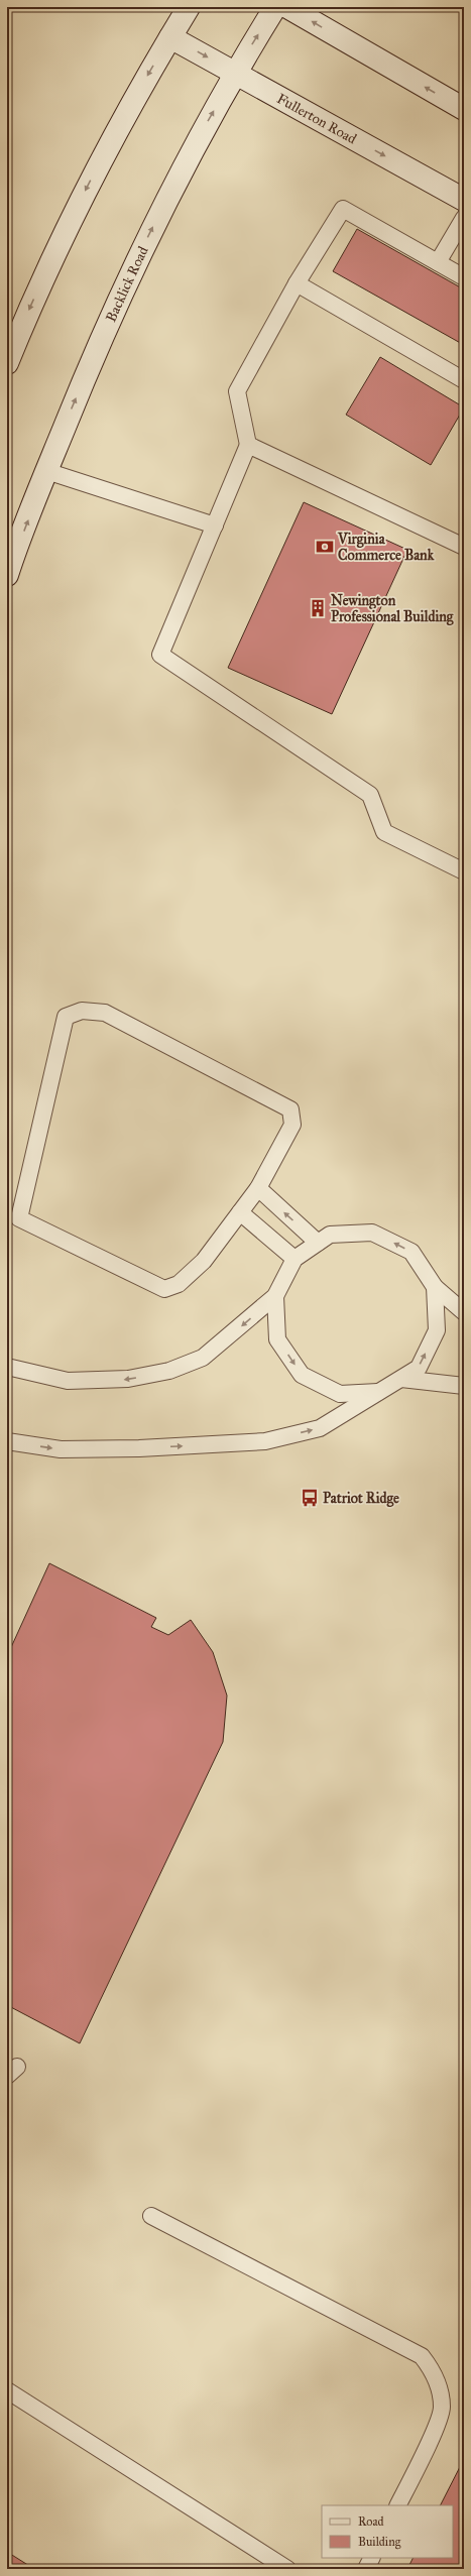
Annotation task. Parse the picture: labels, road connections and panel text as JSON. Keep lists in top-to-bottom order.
{
  "streets": {
    "main road": ["Fullerton Road", "Backlick Road"]
  },
  "crossings": [
    ["Fullerton Road", "Backlick Road"]
  ],
  "places": {
    "bank": ["Virginia Commerce Bank"],
    "building": ["Newington Professional Building"],
    "bus stop": ["Patriot Ridge"]
  },
  "legend": ["Road", "Building"]
}
